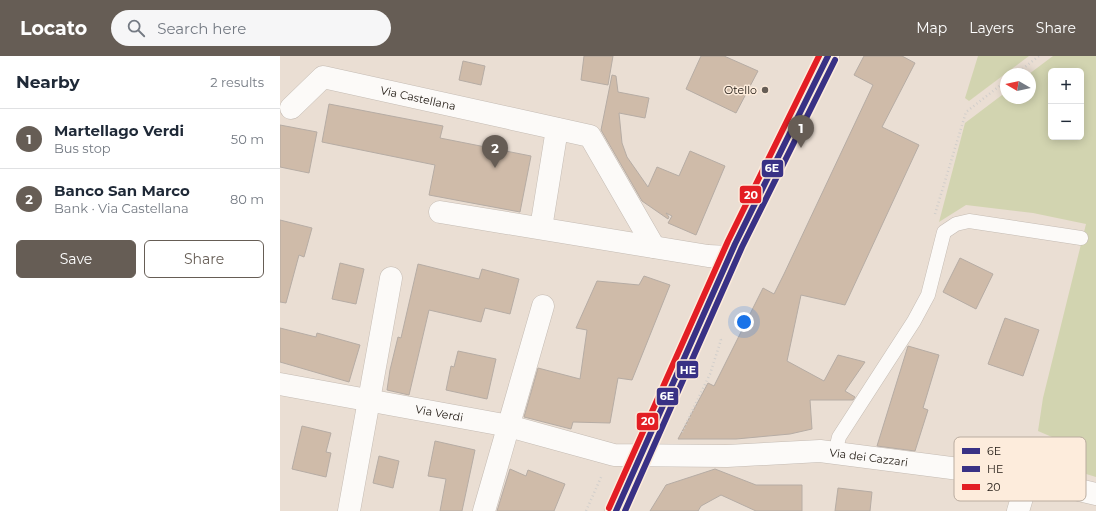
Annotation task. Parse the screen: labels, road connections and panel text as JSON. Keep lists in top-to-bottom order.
{
  "streets": {
    "street": ["Via Castellana", "Via Verdi", "Via dei Cazzari"]
  },
  "crossings": [
    ["Via Verdi", "Via dei Cazzari"]
  ],
  "places": ["Otello"],
  "lines": ["transit line 6E", "transit line 20", "transit line HE"],
  "legend": ["6E", "HE", "20"],
  "north": "left",
  "page": {
    "header": "Locato",
    "search": "Search here",
    "nav": ["Map", "Layers", "Share"],
    "heading": ["Nearby", "2 results"],
    "map_buttons": ["+", "−"],
    "list": [
      {
        "mark": "1",
        "name": "Martellago Verdi",
        "note": "Bus stop",
        "value": "50 m"
      },
      {
        "mark": "2",
        "name": "Banco San Marco",
        "note": "Bank · Via Castellana",
        "value": "80 m"
      }
    ],
    "pins": ["1", "2"],
    "buttons": ["Save", "Share"]
  }
}
